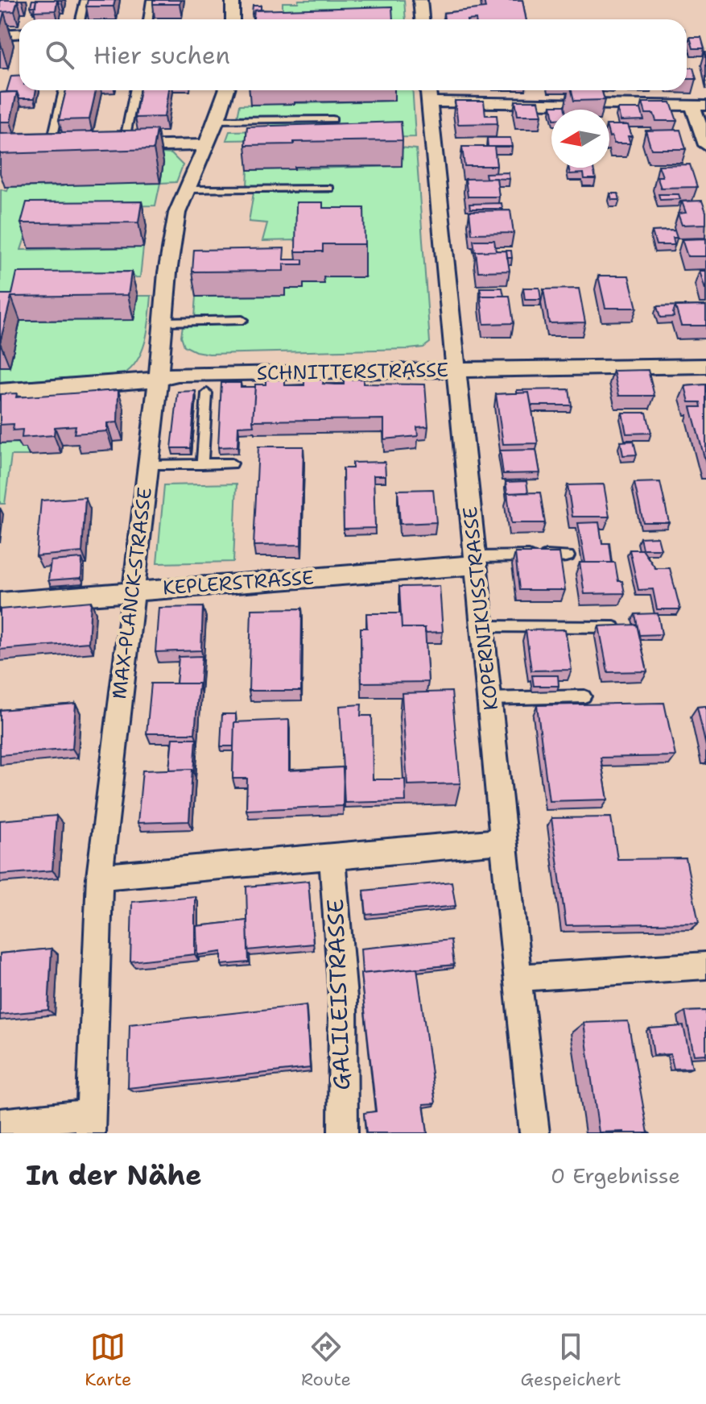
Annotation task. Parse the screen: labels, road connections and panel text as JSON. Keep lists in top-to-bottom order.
{
  "streets": {
    "street": [
      "SCHNITTERSTRASSE",
      "KEPLERSTRASSE",
      "MAX-PLANCK-STRASSE",
      "KOPERNIKUSSTRASSE",
      "GALILEISTRASSE"
    ]
  },
  "crossings": [
    ["SCHNITTERSTRASSE", "MAX-PLANCK-STRASSE"],
    ["SCHNITTERSTRASSE", "KOPERNIKUSSTRASSE"],
    ["KEPLERSTRASSE", "MAX-PLANCK-STRASSE"],
    ["KEPLERSTRASSE", "KOPERNIKUSSTRASSE"]
  ],
  "north": "left",
  "page": {
    "search": "Hier suchen",
    "heading": ["In der Nähe", "0 Ergebnisse"],
    "nav": ["Karte", "Route", "Gespeichert"]
  }
}
